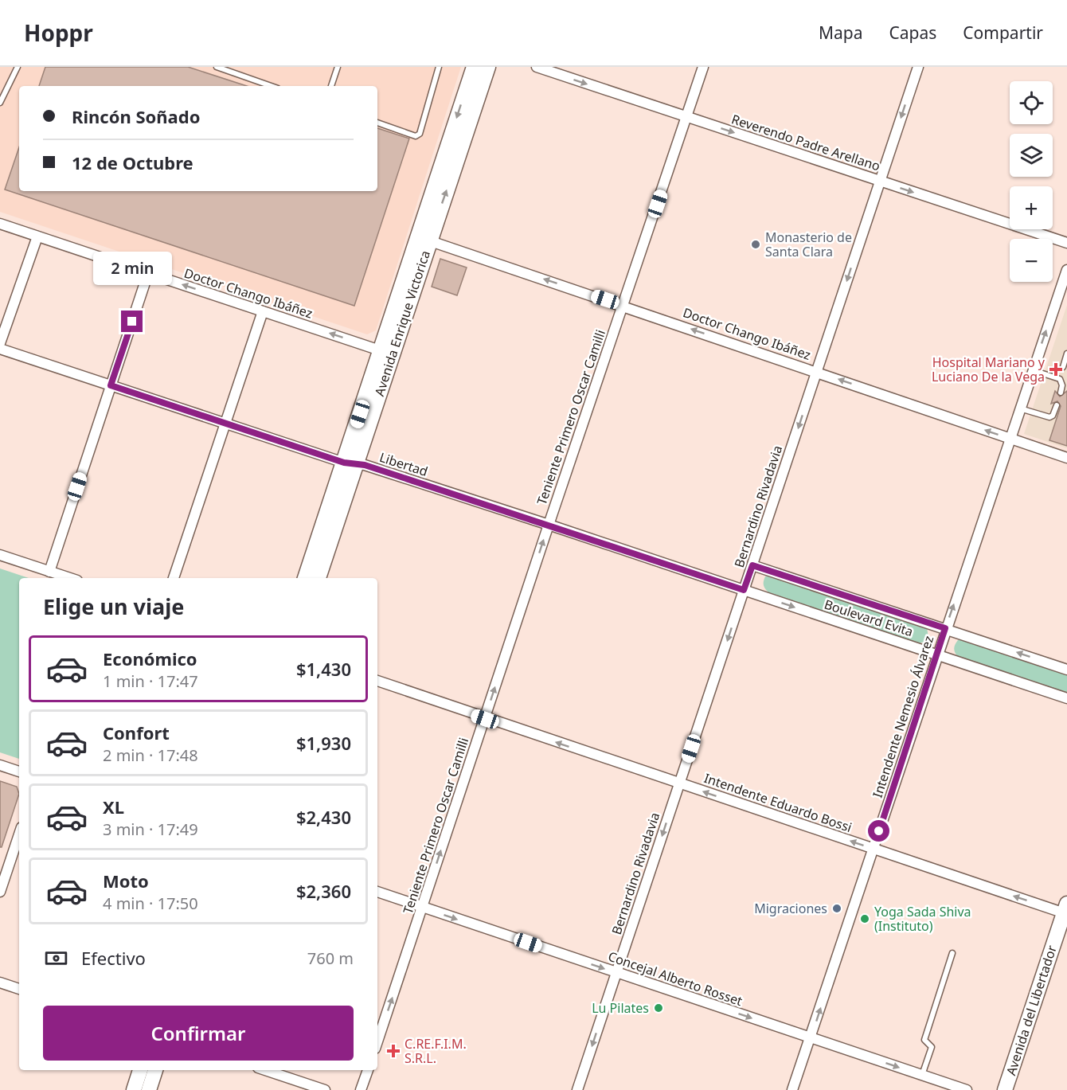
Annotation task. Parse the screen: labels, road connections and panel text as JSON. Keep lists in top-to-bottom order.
{
  "streets": {
    "main road": ["Avenida Enrique Victorica", "Avenida del Libertador"],
    "street": [
      "Reverendo Padre Arellano",
      "Doctor Chango Ibáñez",
      "Teniente Primero Oscar Camilli",
      "Libertad",
      "Bernardino Rivadavia",
      "Boulevard Evita",
      "Intendente Nemesio Álvarez",
      "Intendente Eduardo Bossi",
      "Concejal Alberto Rosset"
    ]
  },
  "crossings": [
    ["Reverendo Padre Arellano", "Teniente Primero Oscar Camilli"],
    ["Reverendo Padre Arellano", "Bernardino Rivadavia"],
    ["Doctor Chango Ibáñez", "Avenida Enrique Victorica"],
    ["Doctor Chango Ibáñez", "Teniente Primero Oscar Camilli"],
    ["Doctor Chango Ibáñez", "Bernardino Rivadavia"],
    ["Doctor Chango Ibáñez", "Intendente Nemesio Álvarez"],
    ["Avenida Enrique Victorica", "Libertad"],
    ["Teniente Primero Oscar Camilli", "Libertad"],
    ["Teniente Primero Oscar Camilli", "Intendente Eduardo Bossi"],
    ["Teniente Primero Oscar Camilli", "Concejal Alberto Rosset"],
    ["Libertad", "Bernardino Rivadavia"],
    ["Libertad", "Boulevard Evita"],
    ["Bernardino Rivadavia", "Boulevard Evita"],
    ["Bernardino Rivadavia", "Intendente Eduardo Bossi"],
    ["Bernardino Rivadavia", "Concejal Alberto Rosset"],
    ["Boulevard Evita", "Intendente Nemesio Álvarez"],
    ["Intendente Nemesio Álvarez", "Intendente Eduardo Bossi"],
    ["Intendente Nemesio Álvarez", "Concejal Alberto Rosset"],
    ["Intendente Eduardo Bossi", "Avenida del Libertador"]
  ],
  "one_way": [
    "Reverendo Padre Arellano",
    "Doctor Chango Ibáñez",
    "Teniente Primero Oscar Camilli",
    "Bernardino Rivadavia",
    "Intendente Nemesio Álvarez",
    "Intendente Eduardo Bossi",
    "Concejal Alberto Rosset"
  ],
  "places": {
    "other": [
      "Monasterio de Santa Clara",
      "Migraciones",
      "Yoga Sada Shiva (Instituto)",
      "Lu Pilates"
    ],
    "health": ["Hospital Mariano y Luciano De la Vega", "C.RE.F.I.M. S.R.L."]
  },
  "page": {
    "header": "Hoppr",
    "nav": ["Mapa", "Capas", "Compartir"],
    "map_buttons": ["+", "−"],
    "banner": ["Rincón Soñado", "12 de Octubre"],
    "bubble": "2 min",
    "heading": "Elige un viaje",
    "list": [
      {
        "name": "Económico",
        "note": "1 min · 17:47",
        "value": "$1,430"
      },
      {
        "name": "Confort",
        "note": "2 min · 17:48",
        "value": "$1,930"
      },
      {
        "name": "XL",
        "note": "3 min · 17:49",
        "value": "$2,430"
      },
      {
        "name": "Moto",
        "note": "4 min · 17:50",
        "value": "$2,360"
      }
    ],
    "pay": ["Efectivo", "760 m"],
    "buttons": "Confirmar"
  }
}
